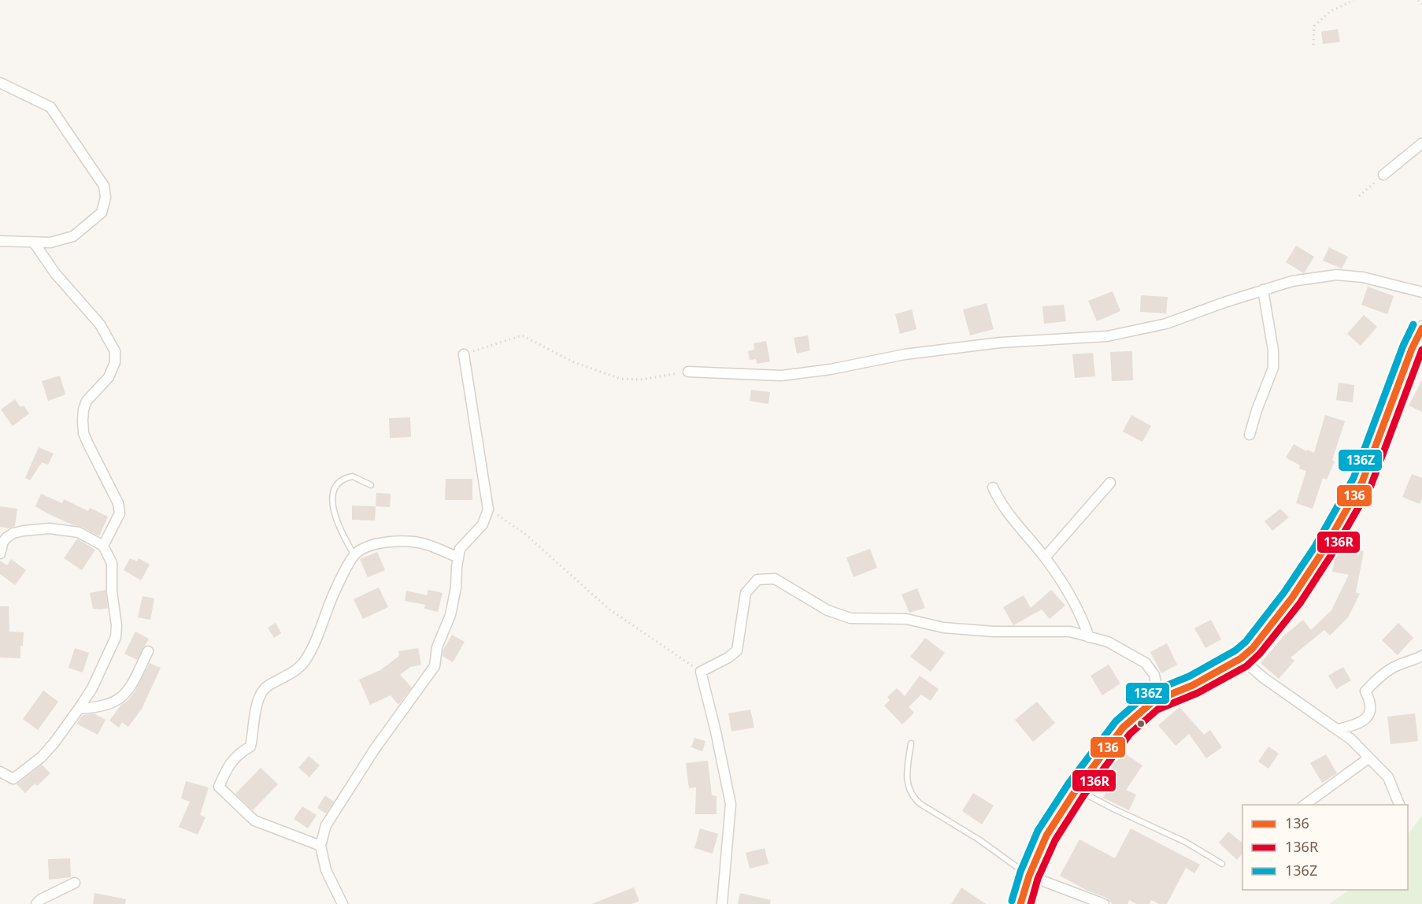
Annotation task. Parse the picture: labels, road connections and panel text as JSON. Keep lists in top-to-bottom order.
{
  "lines": ["transit line 136Z", "transit line 136", "transit line 136R"],
  "legend": ["136", "136R", "136Z"]
}
